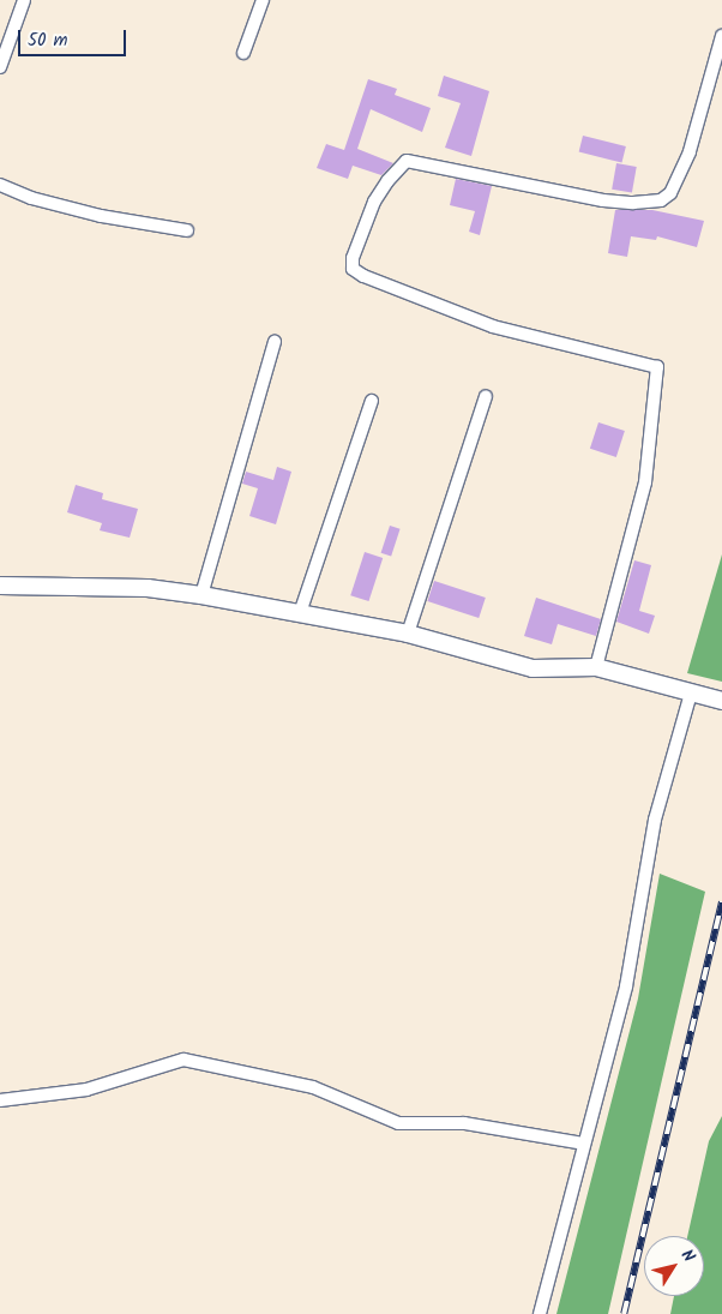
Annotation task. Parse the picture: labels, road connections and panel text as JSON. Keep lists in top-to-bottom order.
{
  "scale_bar": "50 m",
  "north": "top right"
}
